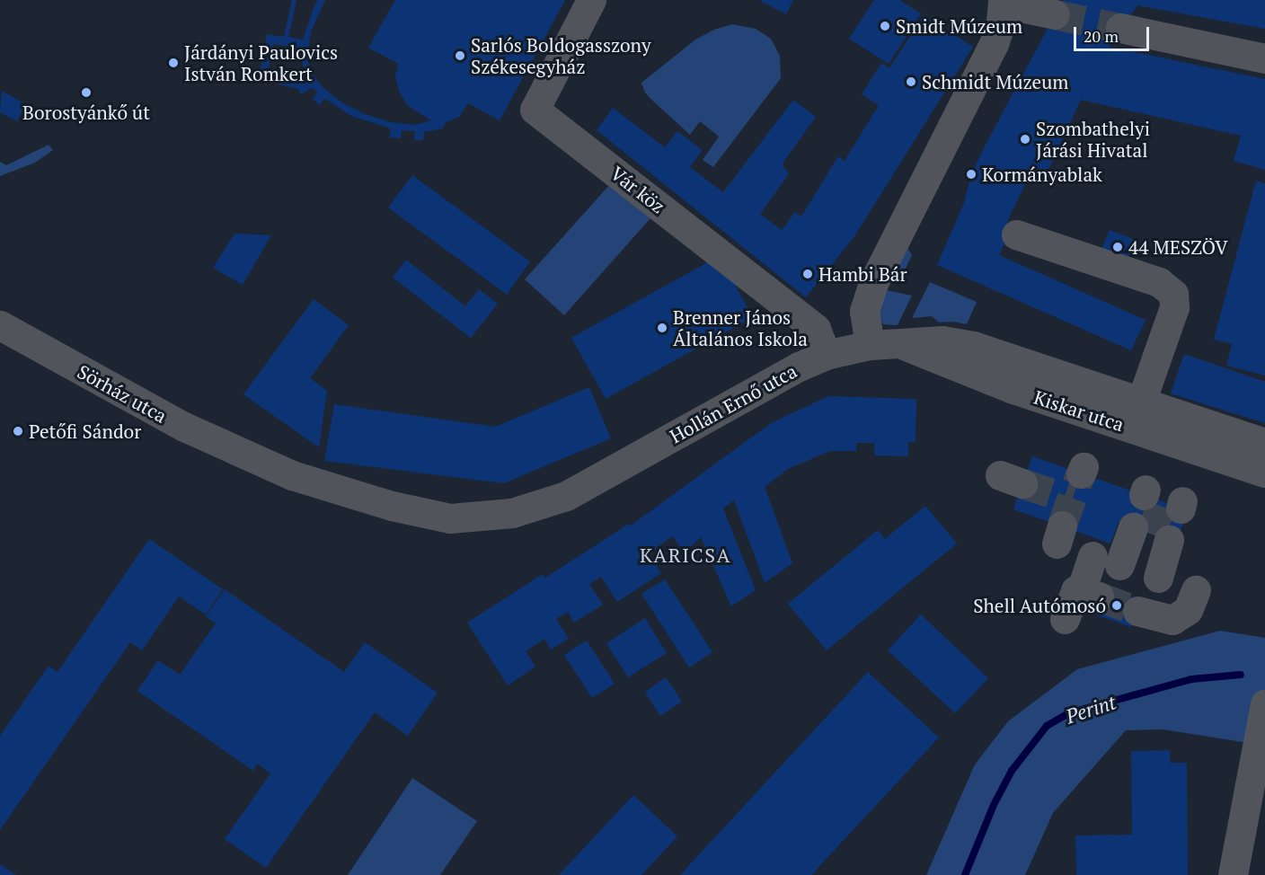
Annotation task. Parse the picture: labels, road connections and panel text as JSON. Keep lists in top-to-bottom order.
{
  "streets": {
    "street": [
      "Vár köz",
      "Sörház utca",
      "Hollán Ernő utca",
      "Kiskar utca"
    ]
  },
  "crossings": [
    ["Vár köz", "Hollán Ernő utca"],
    ["Sörház utca", "Hollán Ernő utca"],
    ["Hollán Ernő utca", "Kiskar utca"]
  ],
  "districts": ["KARICSA"],
  "water": ["Perint"],
  "places": [
    "Smidt Múzeum",
    "Sarlós Boldogasszony Székesegyház",
    "Járdányi Paulovics István Romkert",
    "Schmidt Múzeum",
    "Borostyánkő út",
    "Szombathelyi Járási Hivatal",
    "Kormányablak",
    "44 MESZÖV",
    "Hambi Bár",
    "Brenner János Általános Iskola",
    "Petőfi Sándor",
    "Shell Autómosó"
  ],
  "scale_bar": "20 m"
}
